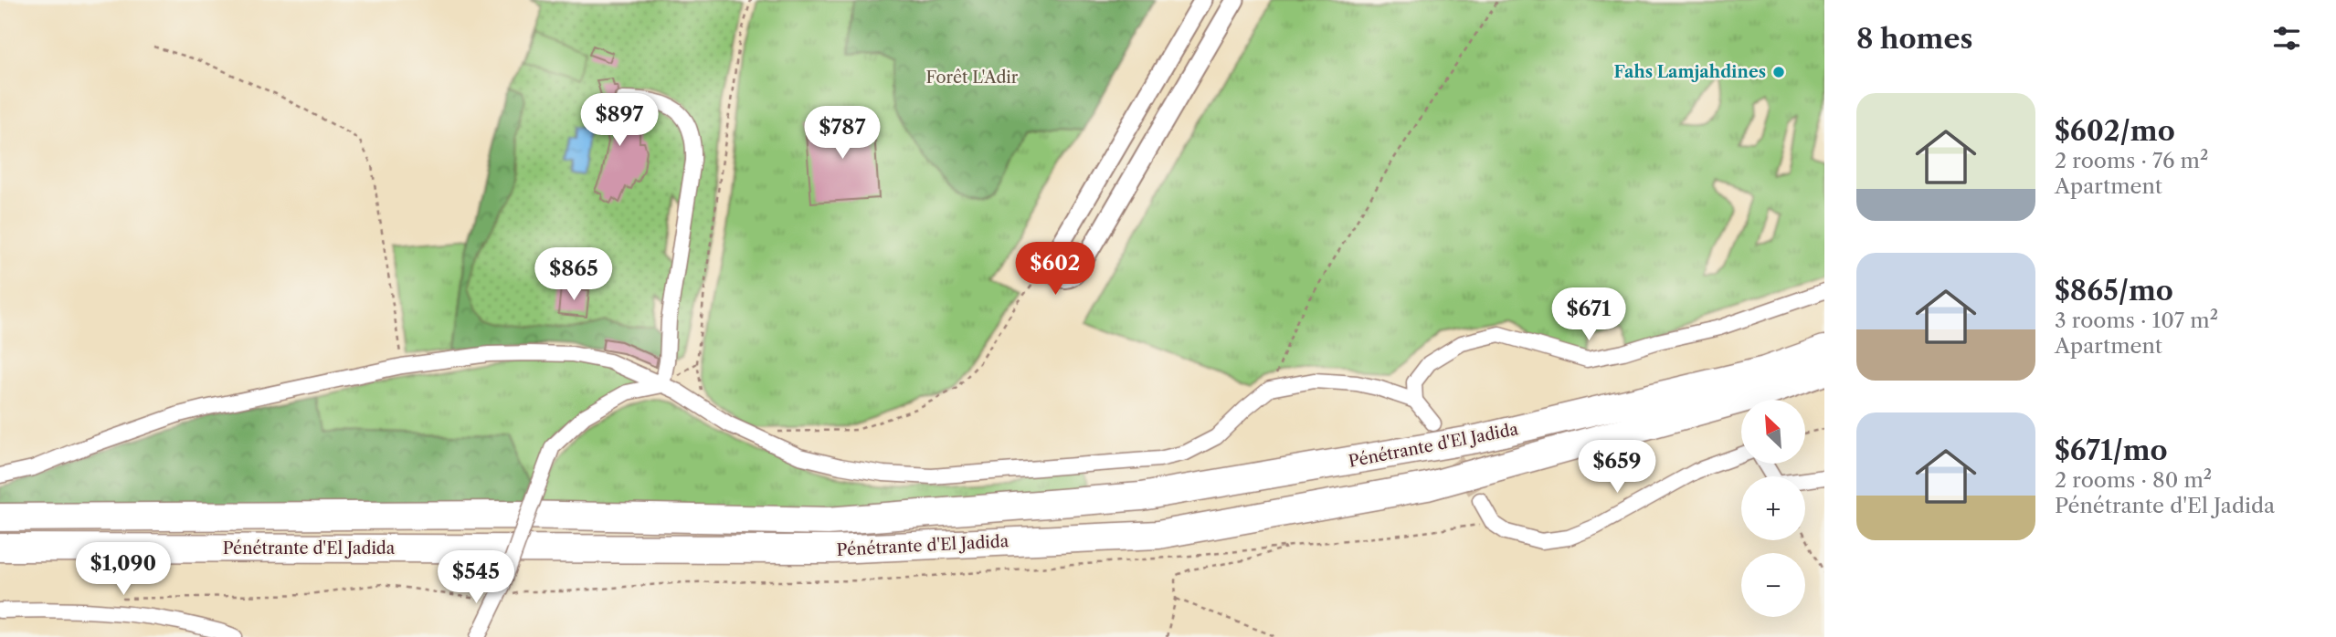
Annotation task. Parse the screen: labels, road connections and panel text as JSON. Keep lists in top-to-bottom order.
{
  "streets": {
    "highway": ["Pénétrante d'El Jadida"]
  },
  "parks": ["Forêt L'Adir"],
  "places": ["Fahs Lamjahdines"],
  "north": "top left",
  "page": {
    "heading": "8 homes",
    "list": [
      {
        "name": "$602/mo",
        "note": "2 rooms · 76 m² · Apartment"
      },
      {
        "name": "$865/mo",
        "note": "3 rooms · 107 m² · Apartment"
      },
      {
        "name": "$671/mo",
        "note": "2 rooms · 80 m² · Pénétrante d'El Jadida"
      }
    ],
    "price": [
      "$897",
      "$787",
      "$602",
      "$865",
      "$671",
      "$659",
      "$1,090",
      "$545"
    ],
    "map_buttons": ["+", "−"]
  }
}
